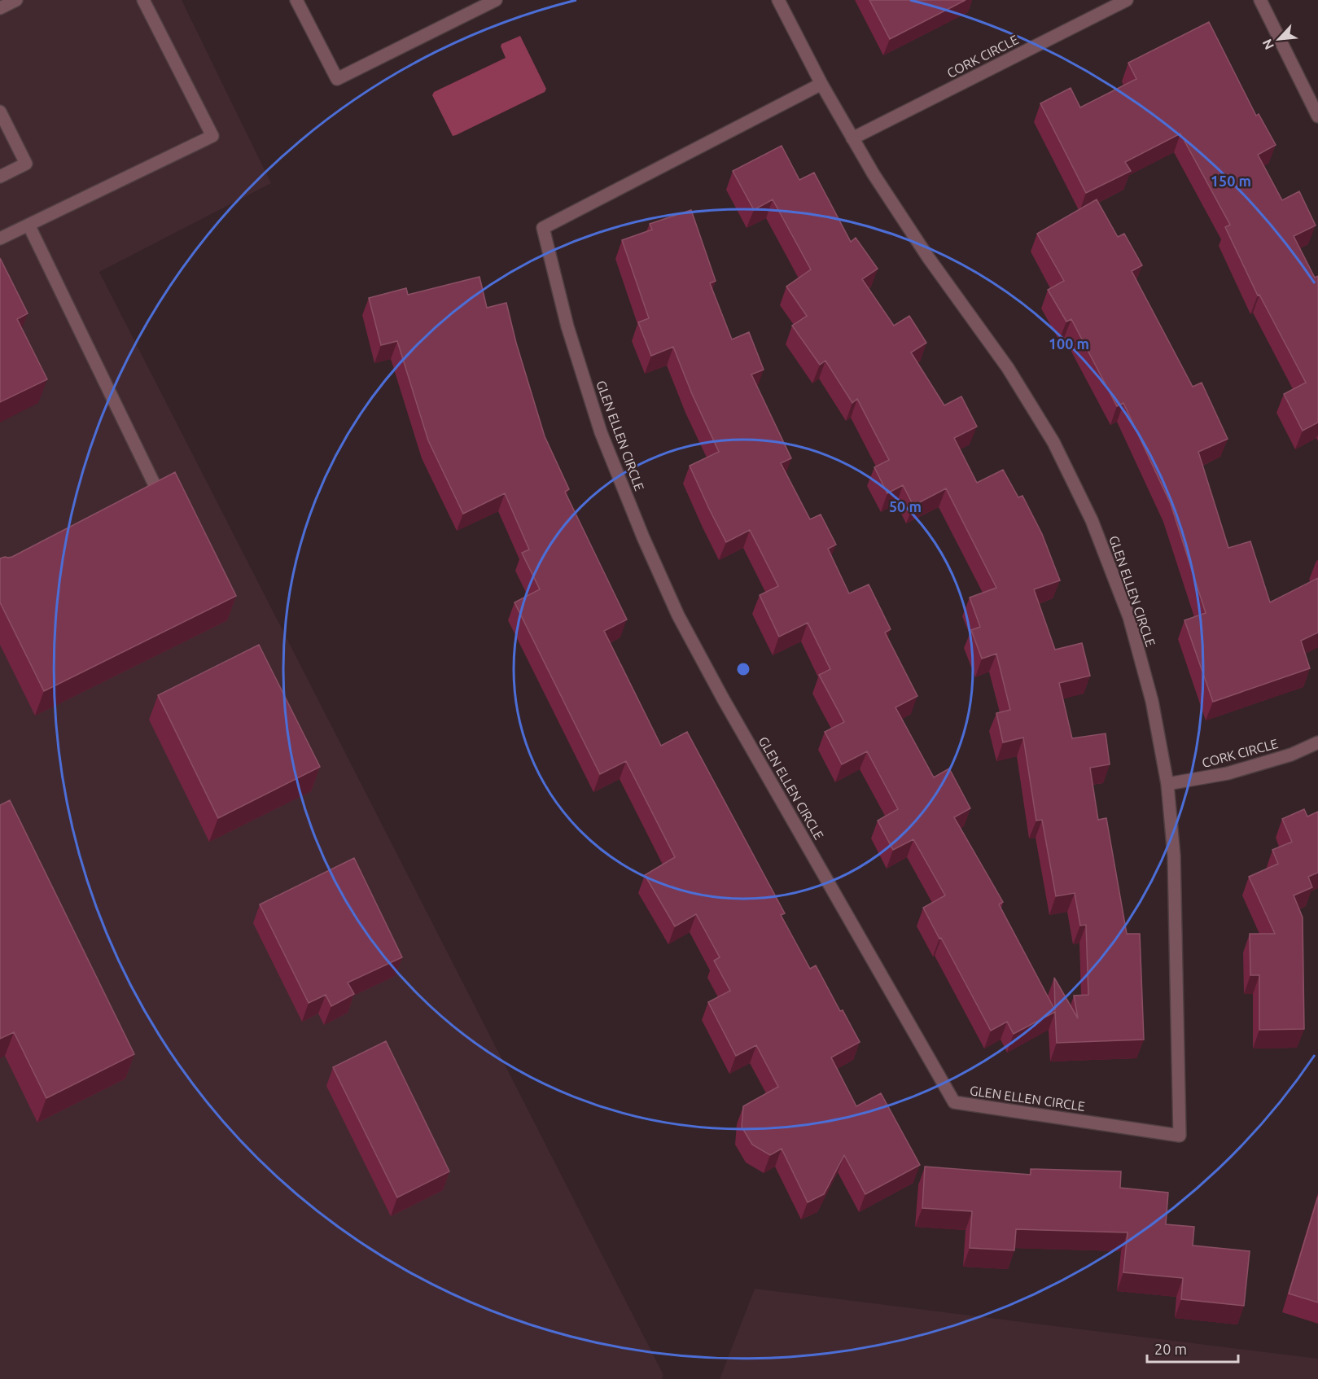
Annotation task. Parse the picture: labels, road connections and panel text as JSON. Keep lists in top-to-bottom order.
{
  "streets": {
    "street": ["CORK CIRCLE", "GLEN ELLEN CIRCLE"]
  },
  "crossings": [
    ["CORK CIRCLE", "GLEN ELLEN CIRCLE"]
  ],
  "scale_bar": "20 m",
  "north": "bottom left",
  "rings": ["150 m", "100 m", "50 m"]
}
